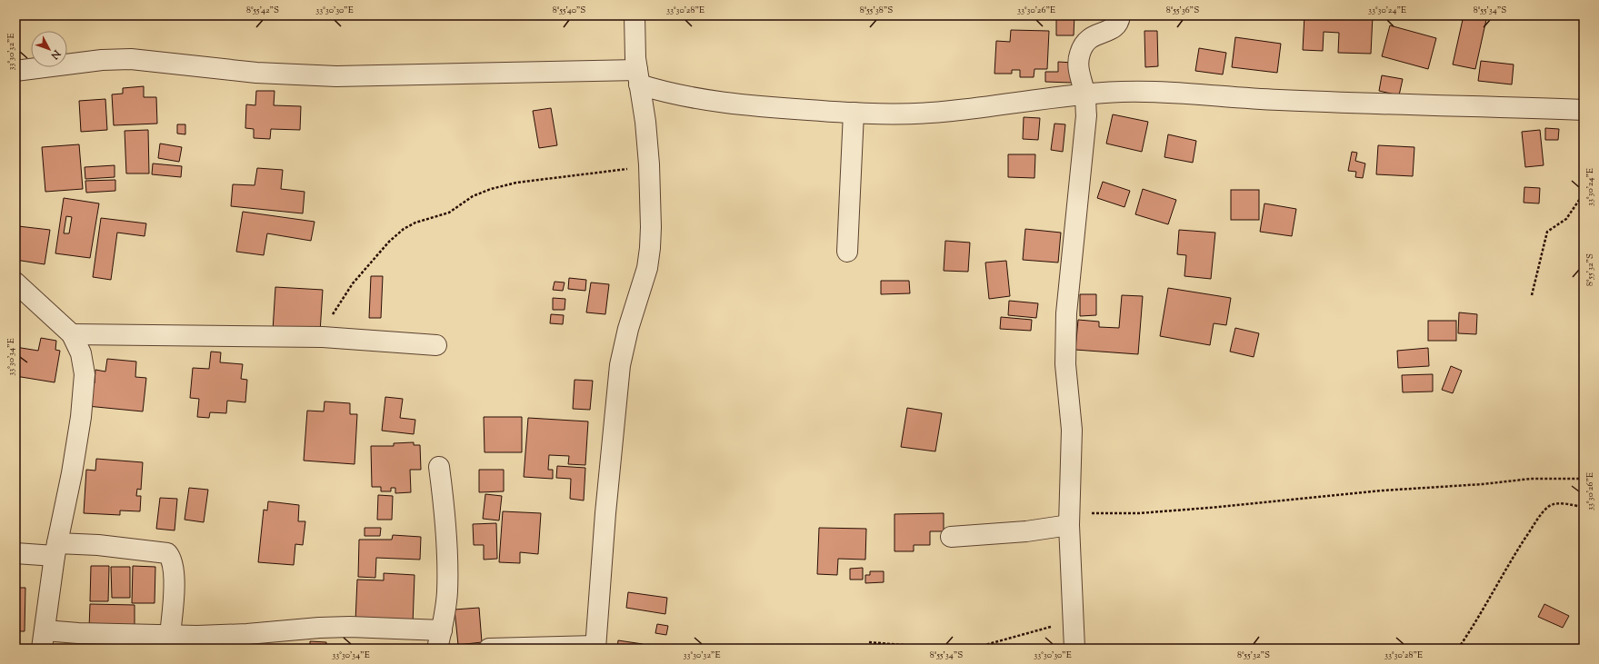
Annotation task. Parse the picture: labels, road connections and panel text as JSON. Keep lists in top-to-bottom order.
{
  "north": "bottom right",
  "coordinates": [
    "8°55'42\"S",
    "33°30'30\"E",
    "8°55'40\"S",
    "33°30'28\"E",
    "8°55'38\"S",
    "33°30'26\"E",
    "8°55'36\"S",
    "33°30'24\"E",
    "8°55'34\"S",
    "33°30'32\"E",
    "8°55'32\"S",
    "33°30'34\"E"
  ]
}
